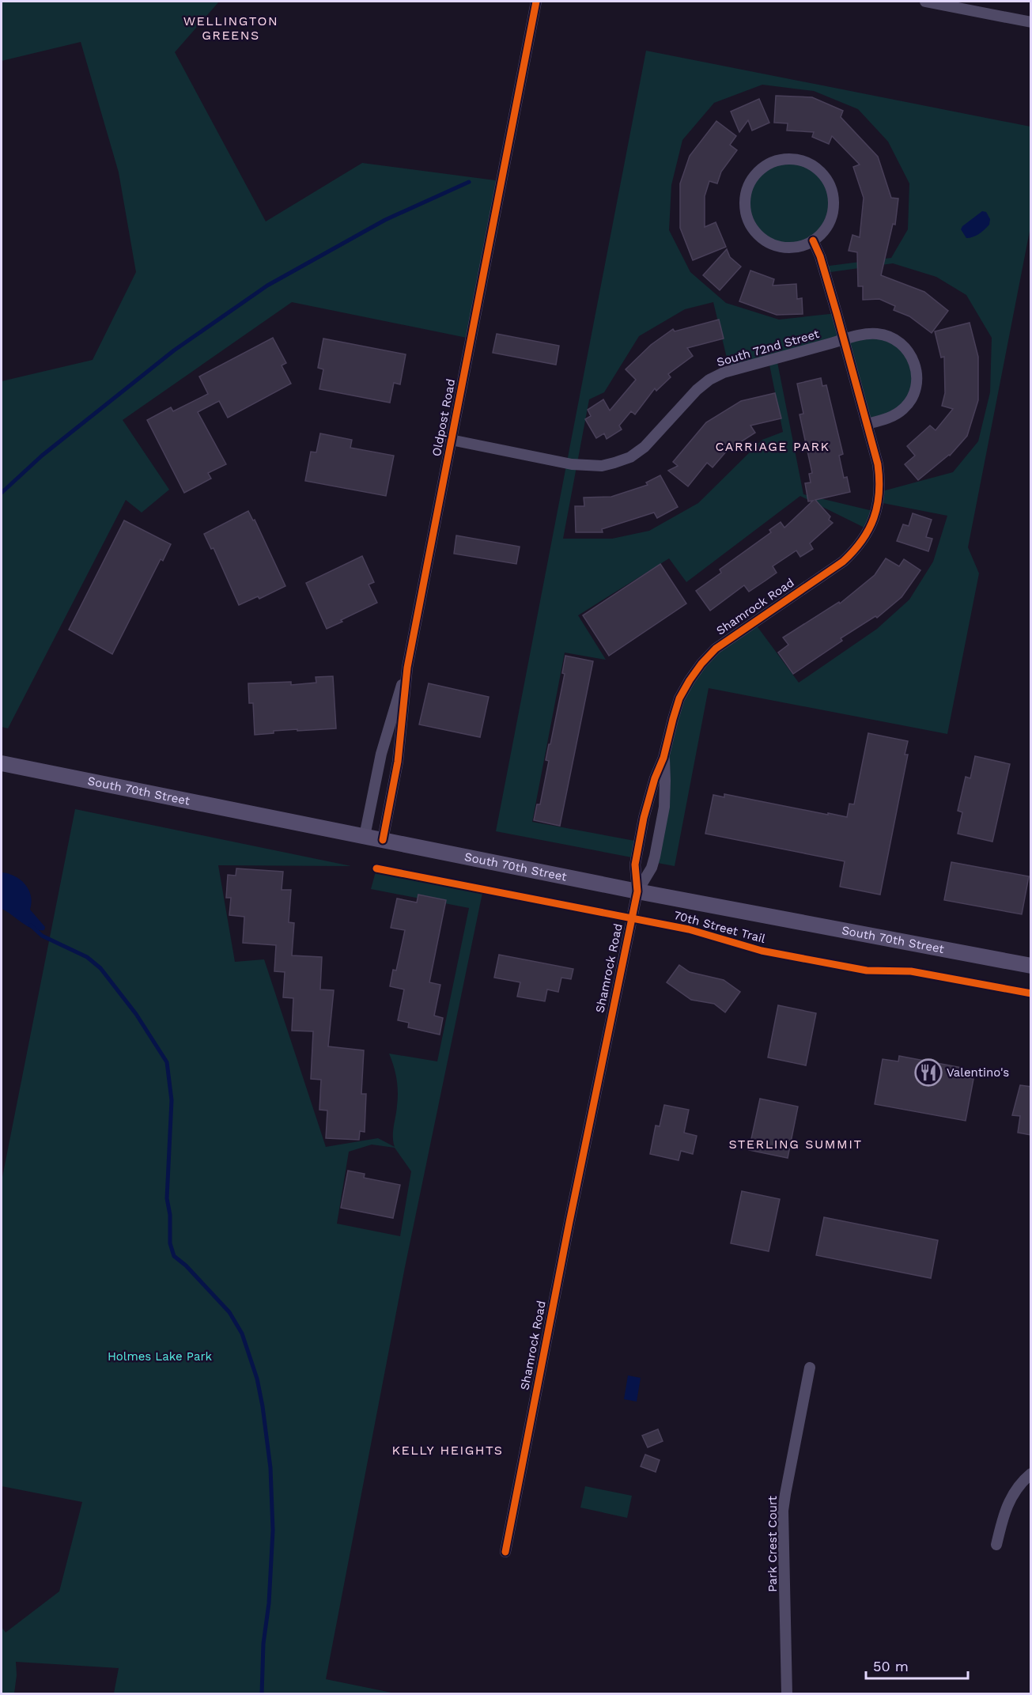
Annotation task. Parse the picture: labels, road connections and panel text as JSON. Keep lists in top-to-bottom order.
{
  "streets": {
    "main road": ["South 70th Street"],
    "street": [
      "South 72nd Street",
      "Oldpost Road",
      "Shamrock Road",
      "Park Crest Court"
    ],
    "cycle path": ["70th Street Trail"]
  },
  "crossings": [
    ["South 72nd Street", "Oldpost Road"],
    ["South 72nd Street", "Shamrock Road"],
    ["Oldpost Road", "South 70th Street"],
    ["Shamrock Road", "South 70th Street"]
  ],
  "districts": [
    "WELLINGTON GREENS",
    "CARRIAGE PARK",
    "STERLING SUMMIT",
    "KELLY HEIGHTS"
  ],
  "parks": ["Holmes Lake Park"],
  "places": {
    "restaurant": ["Valentino's"]
  },
  "scale_bar": "50 m"
}
